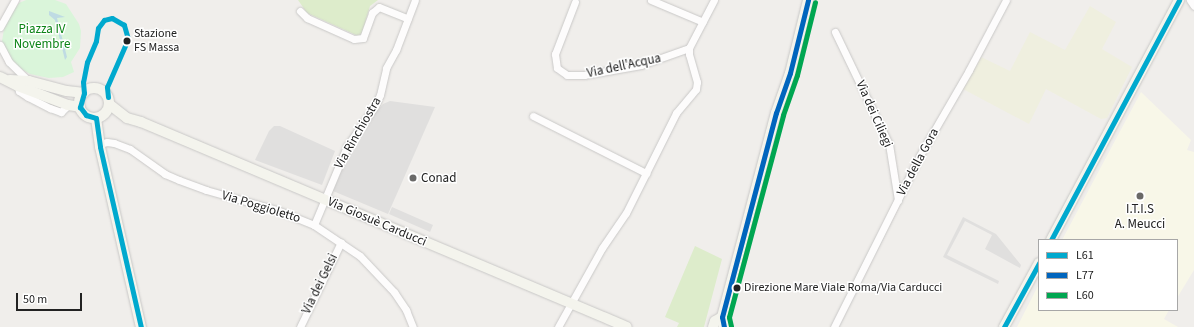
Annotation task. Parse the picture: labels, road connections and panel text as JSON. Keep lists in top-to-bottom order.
{
  "streets": {
    "main road": ["Via Giosuè Carducci"],
    "street": [
      "Via dell'Acqua",
      "Via dei Ciliegi",
      "Via Rinchiostra",
      "Via della Gora",
      "Via Poggioletto",
      "Via dei Gelsi"
    ]
  },
  "crossings": [
    ["Via dei Ciliegi", "Via della Gora"],
    ["Via Rinchiostra", "Via Poggioletto"],
    ["Via Rinchiostra", "Via Giosuè Carducci"],
    ["Via Poggioletto", "Via dei Gelsi"]
  ],
  "parks": ["Piazza IV Novembre"],
  "places": [
    "Stazione FS Massa",
    "Conad",
    "I.T.I.S A. Meucci",
    "Direzione Mare Viale Roma/Via Carducci"
  ],
  "lines": ["transit line L61", "transit line L77", "transit line L60"],
  "legend": ["L61", "L77", "L60"],
  "scale_bar": "50 m"
}
